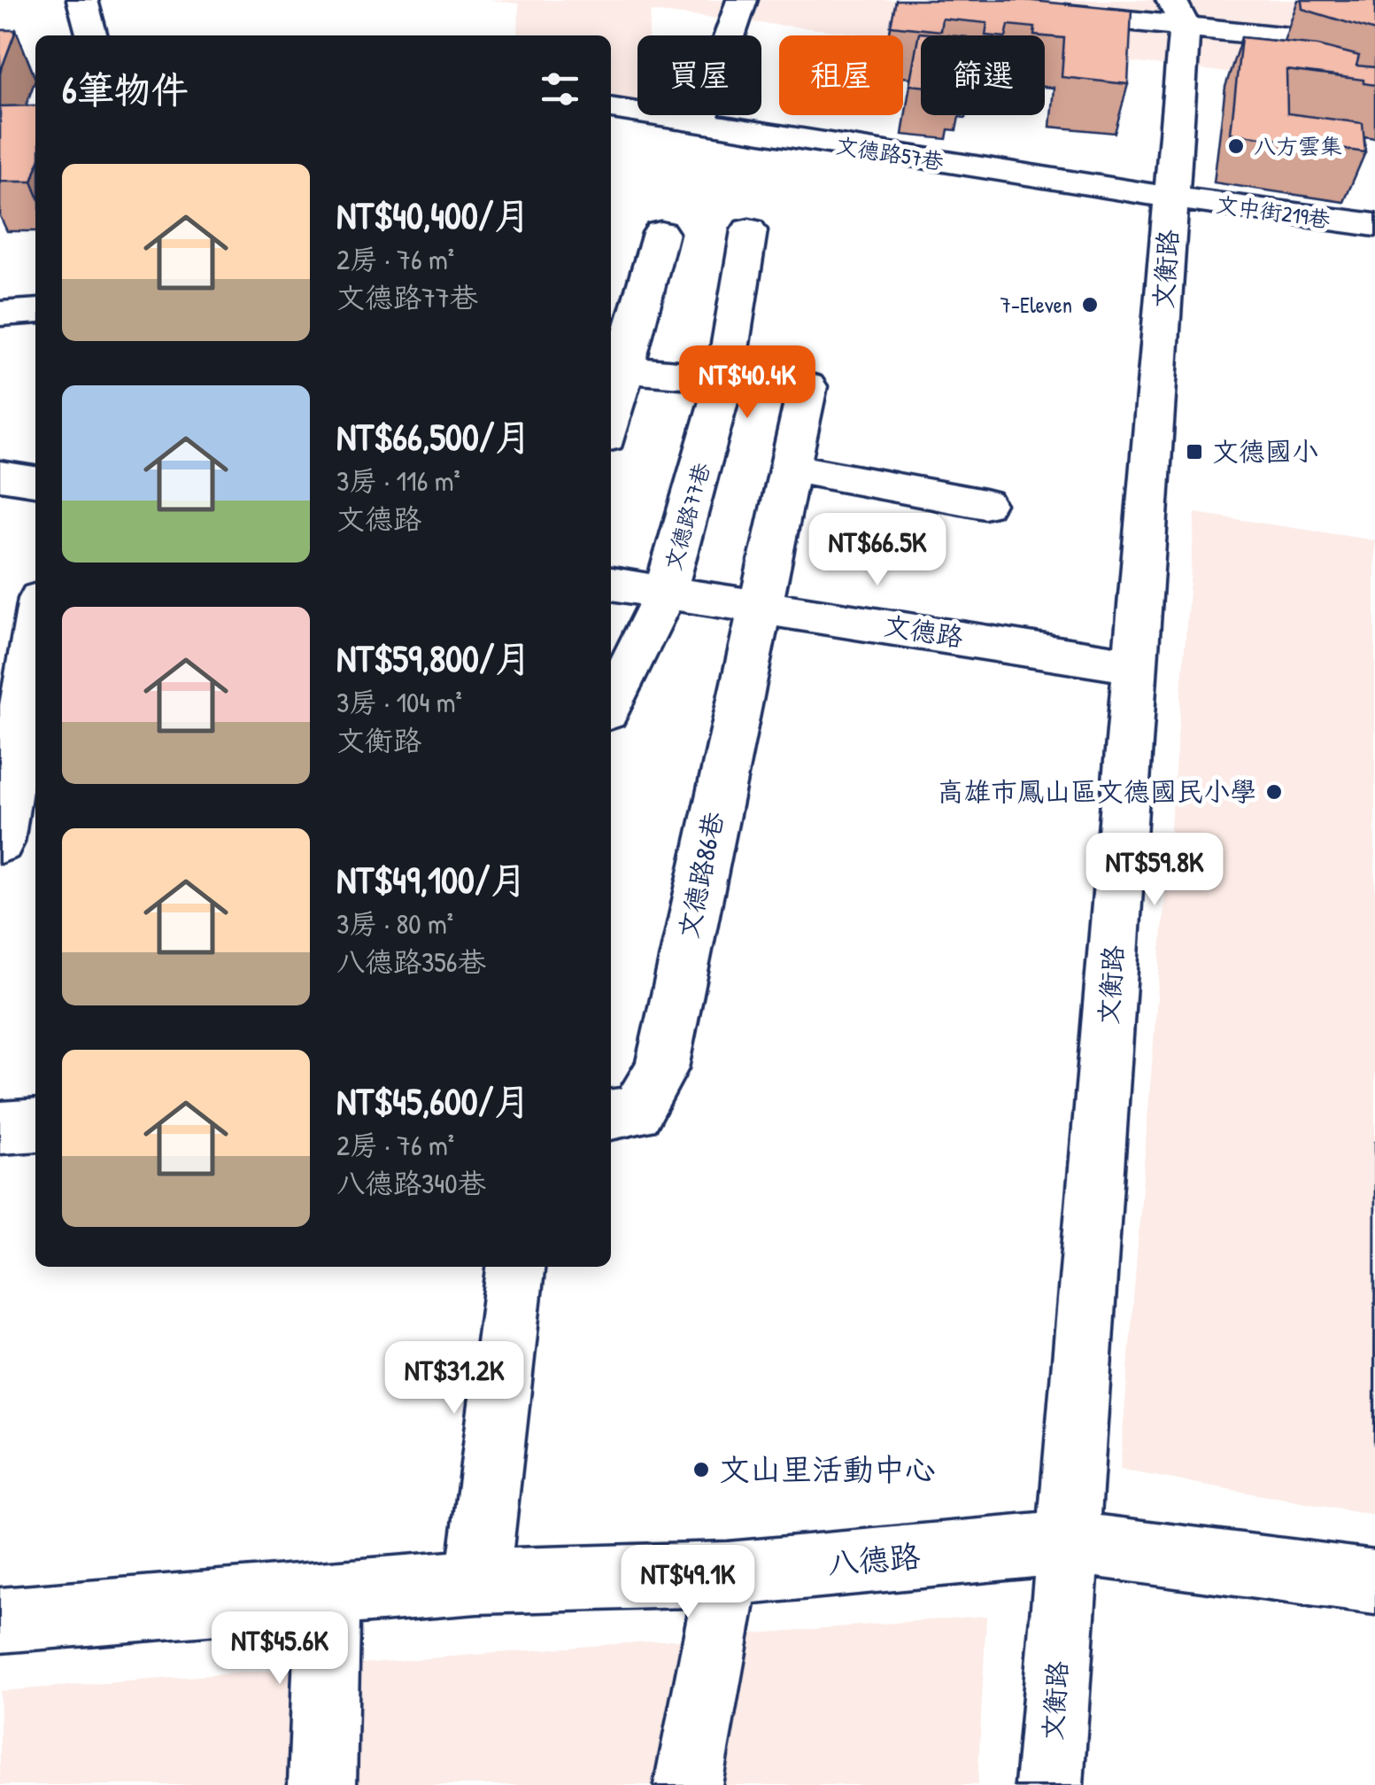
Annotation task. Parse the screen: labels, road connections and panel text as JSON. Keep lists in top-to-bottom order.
{
  "streets": {
    "street": [
      "文德路57巷",
      "文中街219巷",
      "文衡路",
      "文德路77巷",
      "文德路",
      "文德路86巷",
      "八德路"
    ]
  },
  "crossings": [
    ["文德路57巷", "文中街219巷"],
    ["文德路57巷", "文衡路"],
    ["文中街219巷", "文衡路"],
    ["文衡路", "文德路"],
    ["文衡路", "八德路"],
    ["文德路77巷", "文德路"],
    ["文德路", "文德路86巷"]
  ],
  "places": {
    "other": [
      "八方雲集",
      "7-Eleven",
      "高雄市鳳山區文德國民小學",
      "文山里活動中心"
    ],
    "transit": ["文德國小"]
  },
  "page": {
    "chip": ["買屋", "租屋", "篩選"],
    "heading": "6筆物件",
    "list": [
      {
        "name": "NT$40,400/月",
        "note": "2房 · 76 m² · 文德路77巷"
      },
      {
        "name": "NT$66,500/月",
        "note": "3房 · 116 m² · 文德路"
      },
      {
        "name": "NT$59,800/月",
        "note": "3房 · 104 m² · 文衡路"
      },
      {
        "name": "NT$49,100/月",
        "note": "3房 · 80 m² · 八德路356巷"
      },
      {
        "name": "NT$45,600/月",
        "note": "2房 · 76 m² · 八德路340巷"
      }
    ],
    "price": [
      "NT$40.4K",
      "NT$66.5K",
      "NT$59.8K",
      "NT$31.2K",
      "NT$49.1K",
      "NT$45.6K"
    ]
  }
}
